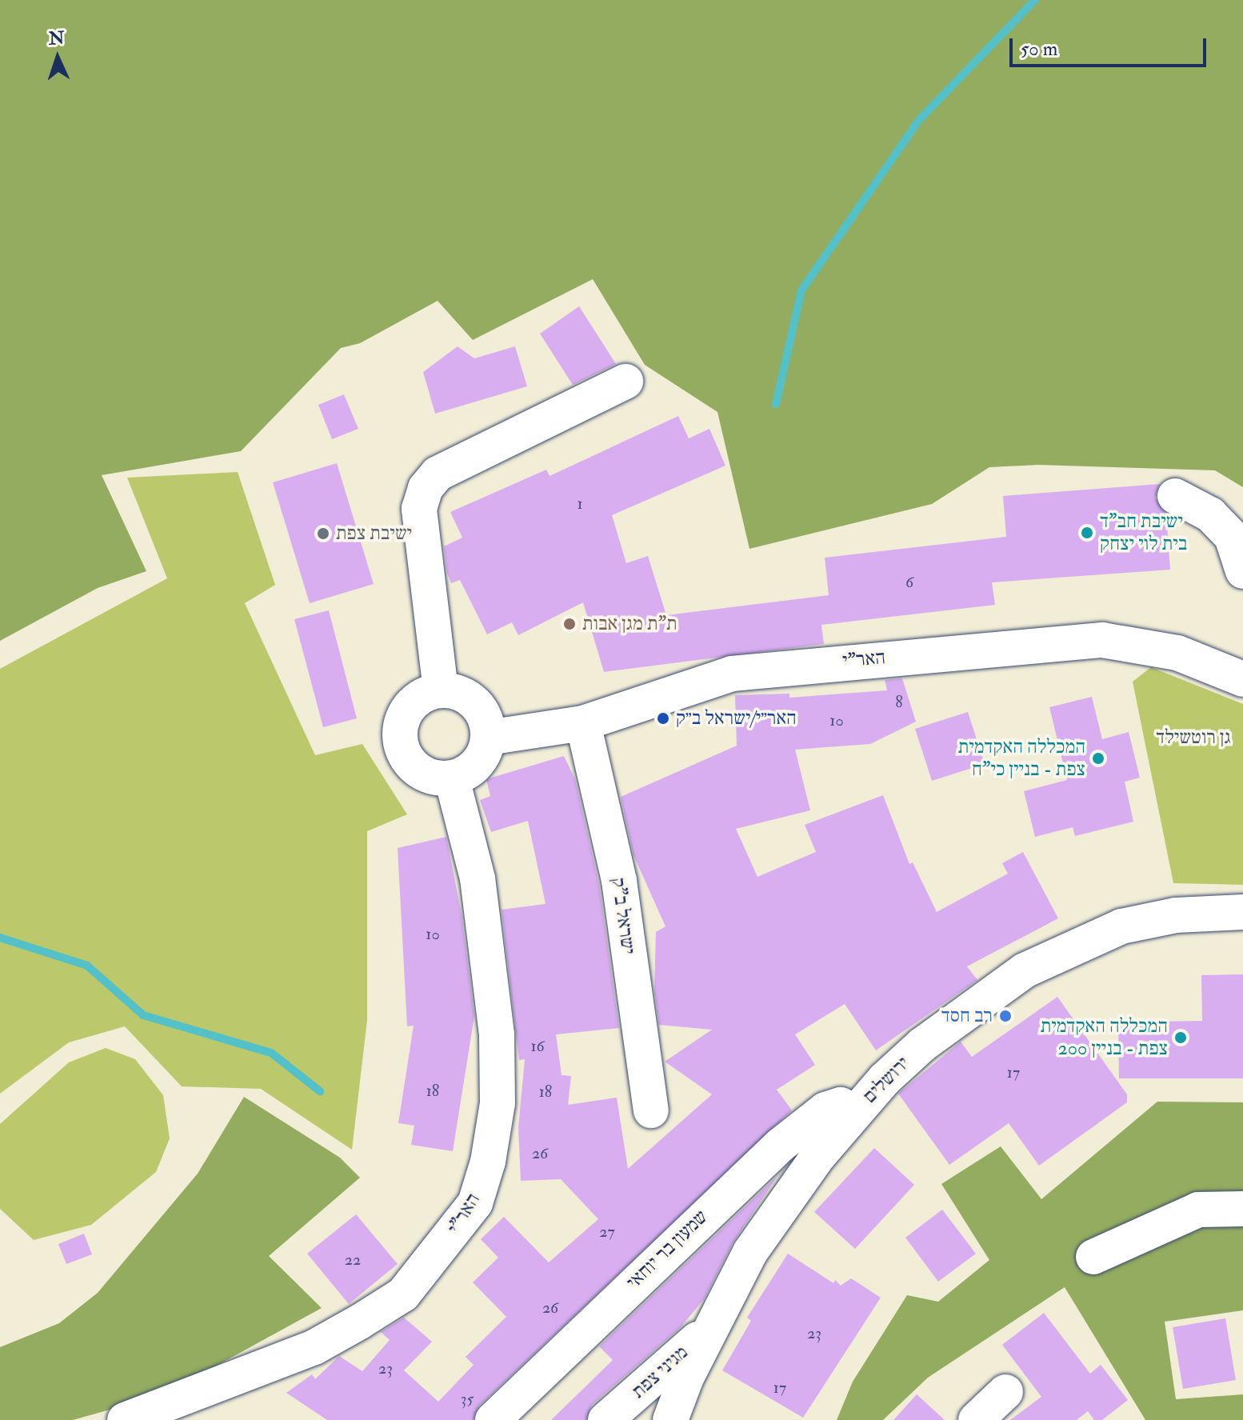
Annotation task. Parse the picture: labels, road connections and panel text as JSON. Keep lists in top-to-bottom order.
{
  "streets": {
    "street": [
      "האר\"י",
      "ישראל ב\"ק",
      "ירושלים",
      "שמעון בר יוחאי",
      "מגיני צפת"
    ]
  },
  "crossings": [
    ["האר\"י", "ישראל ב\"ק"],
    ["ירושלים", "שמעון בר יוחאי"],
    ["ירושלים", "מגיני צפת"]
  ],
  "parks": ["גן רוטשילד"],
  "places": [
    "ישיבת חב\"ד בית לוי יצחק",
    "ישיבת צפת",
    "ת\"ת מגן אבות",
    "האר״י/ישראל ב״ק",
    "המכללה האקדמית צפת - בניין כי\"ח",
    "רב חסד",
    "המכללה האקדמית צפת - בניין 200"
  ],
  "house_numbers": [
    "1",
    "6",
    "8",
    "10",
    "10",
    "16",
    "17",
    "18",
    "18",
    "26",
    "27",
    "22",
    "26",
    "23",
    "23",
    "17",
    "35"
  ],
  "scale_bar": "50 m",
  "north": "top"
}
